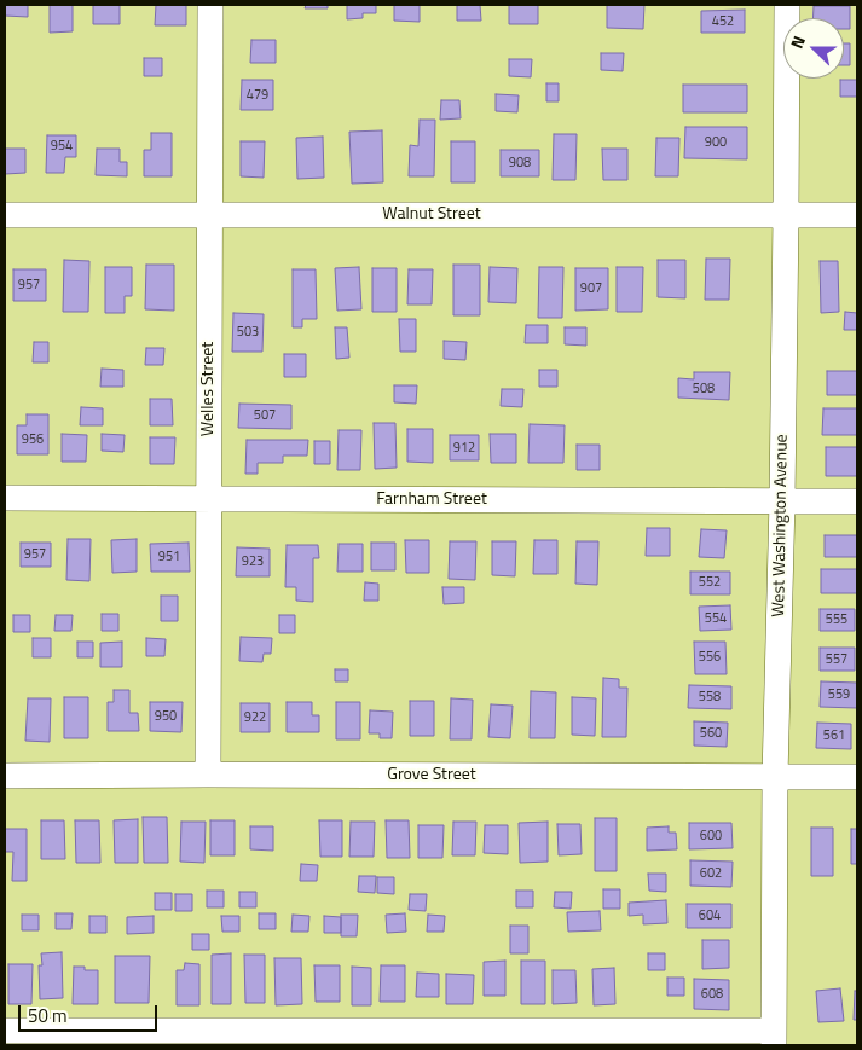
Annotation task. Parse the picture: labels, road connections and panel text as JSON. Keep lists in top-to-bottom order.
{
  "streets": {
    "street": [
      "Walnut Street",
      "Welles Street",
      "Farnham Street",
      "West Washington Avenue",
      "Grove Street"
    ]
  },
  "crossings": [
    ["Walnut Street", "Welles Street"],
    ["Walnut Street", "West Washington Avenue"],
    ["Welles Street", "Farnham Street"],
    ["Welles Street", "Grove Street"],
    ["Farnham Street", "West Washington Avenue"],
    ["West Washington Avenue", "Grove Street"]
  ],
  "house_numbers": [
    "452",
    "479",
    "900",
    "954",
    "908",
    "957",
    "907",
    "503",
    "508",
    "507",
    "956",
    "912",
    "957",
    "951",
    "923",
    "552",
    "554",
    "555",
    "556",
    "557",
    "559",
    "558",
    "950",
    "922",
    "560",
    "561",
    "600",
    "602",
    "604",
    "608"
  ],
  "scale_bar": "50 m",
  "north": "left"
}
